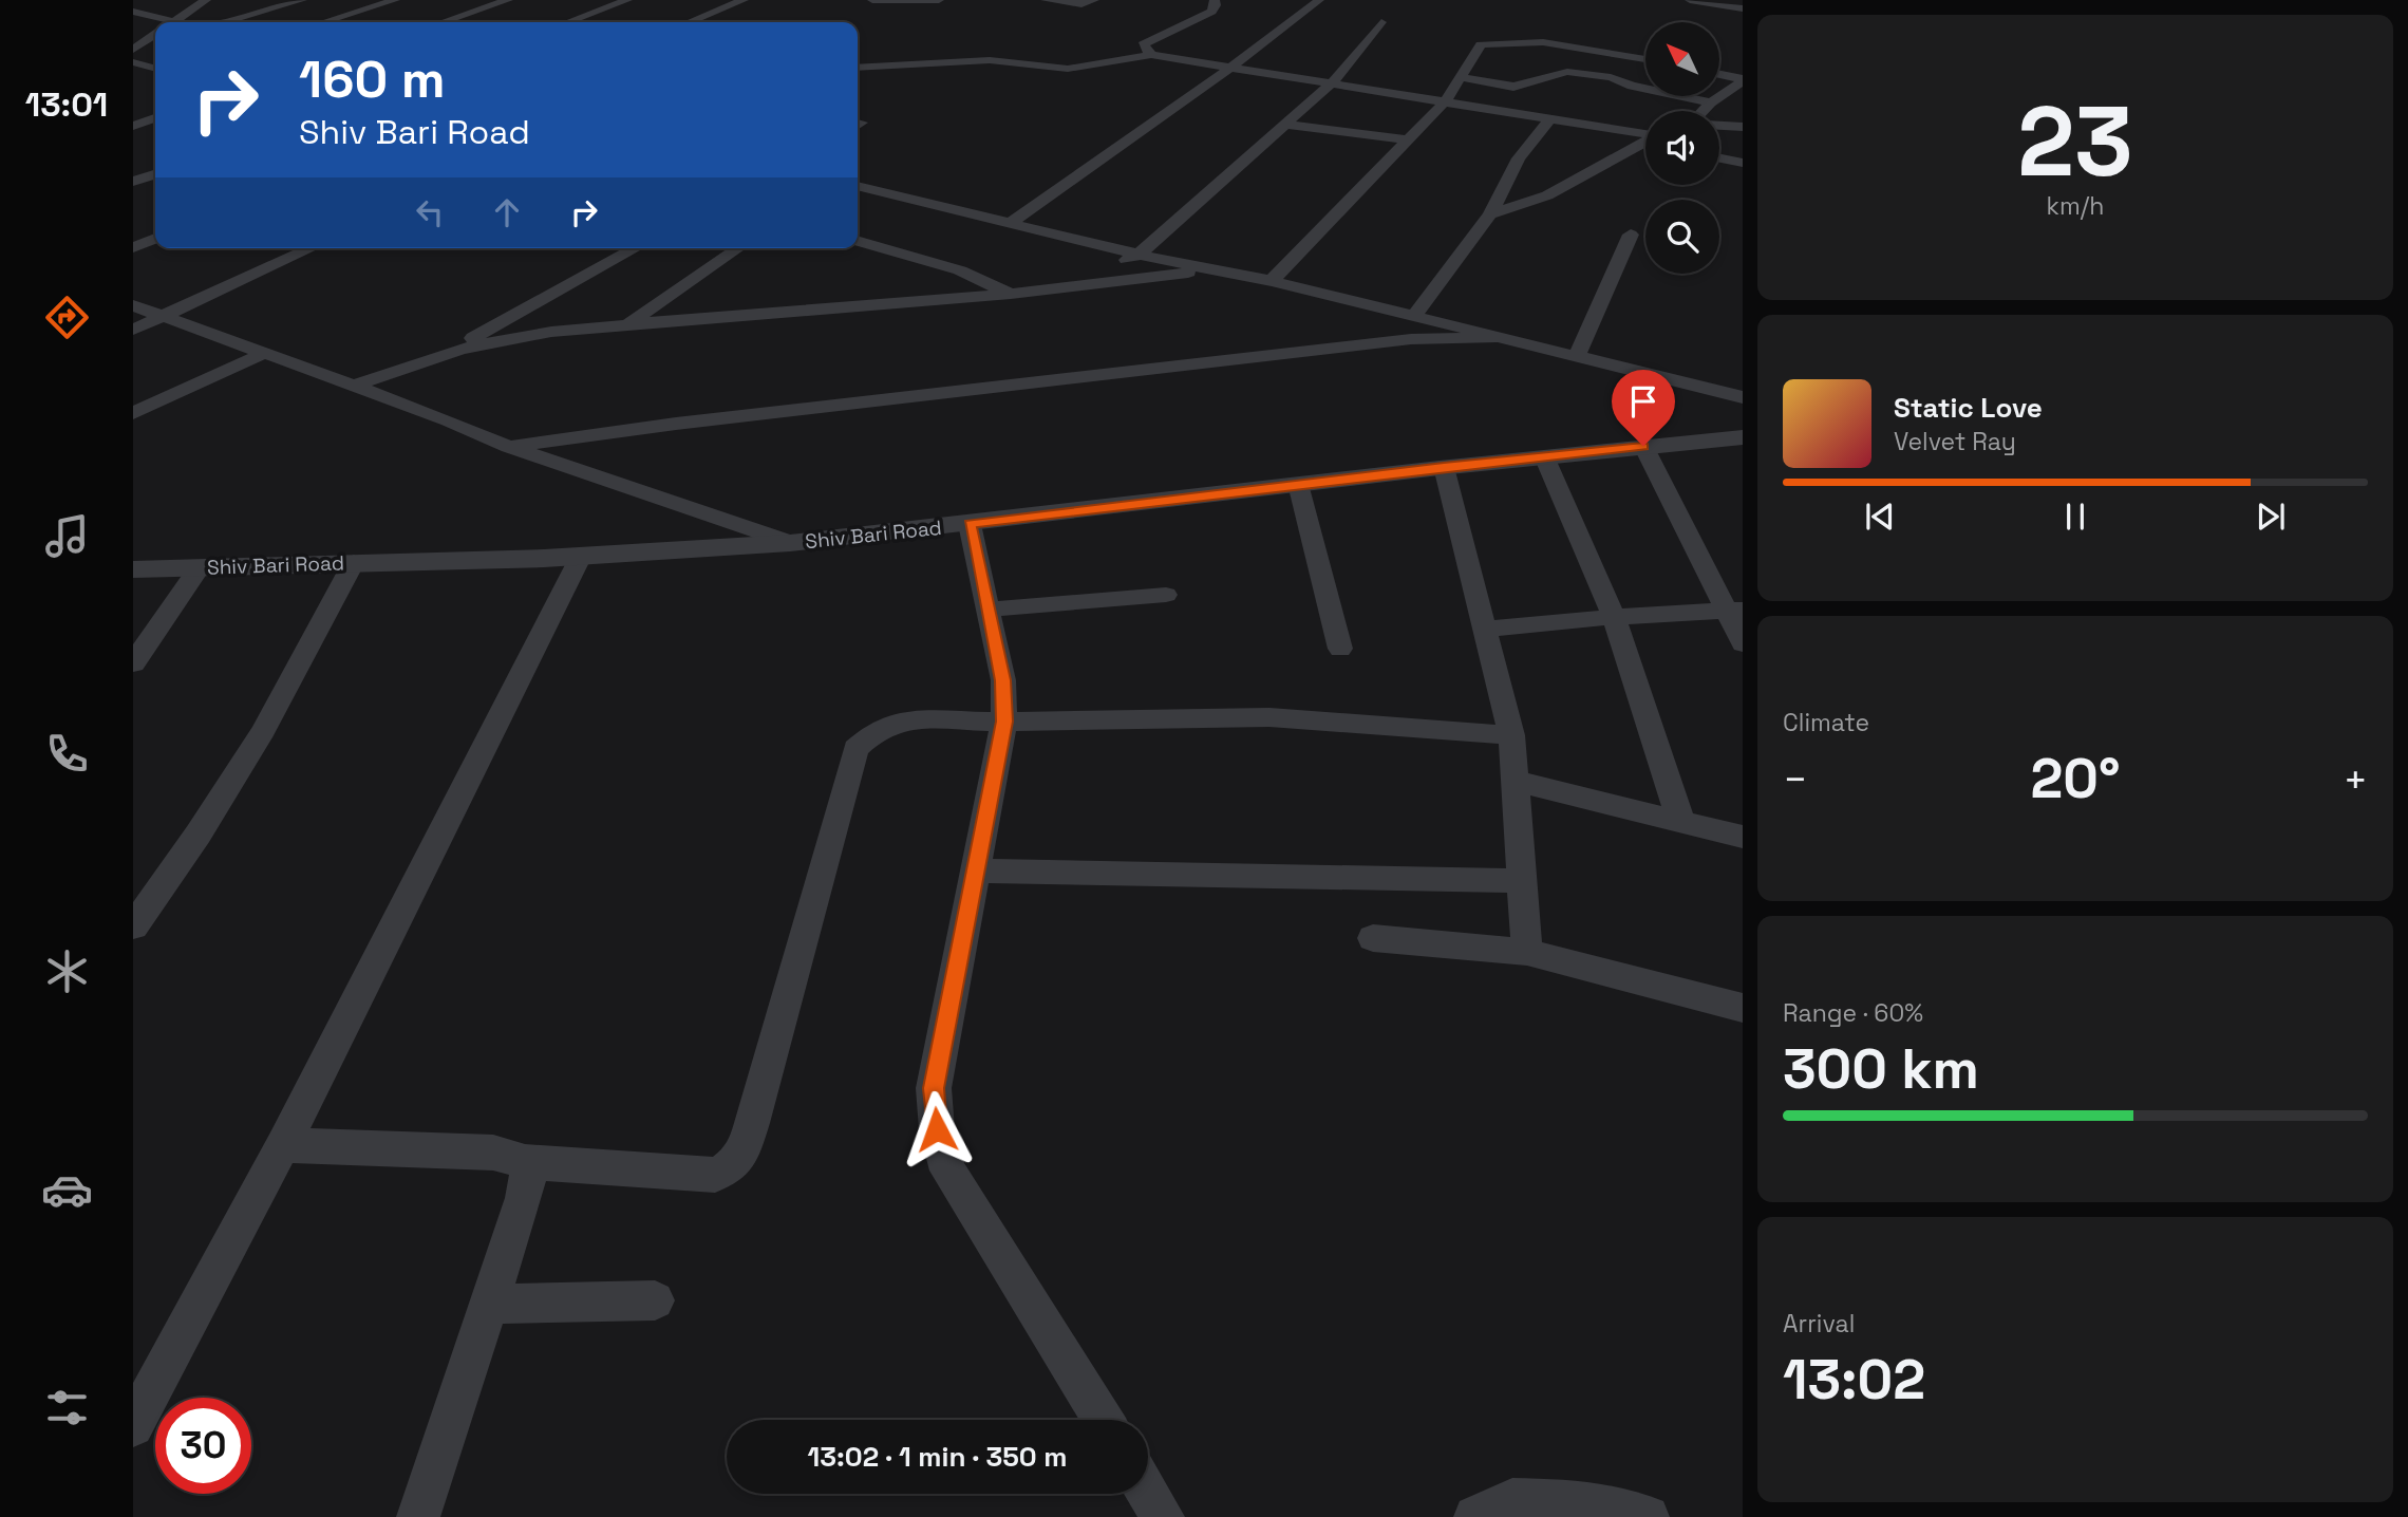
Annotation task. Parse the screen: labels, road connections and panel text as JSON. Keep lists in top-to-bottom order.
{
  "streets": {
    "street": ["Shiv Bari Road"]
  },
  "north": "top left",
  "page": {
    "tabs": "13:01",
    "tile": [
      ["23", "km/h"],
      "Climate",
      ["Range · 60%", "300 km"],
      ["Arrival", "13:02"]
    ],
    "turn": ["160 m", "Shiv Bari Road"],
    "song": ["Static Love", "Velvet Ray"],
    "heat": ["−", "20°", "+"],
    "limit": "30",
    "trip": "13:02 · 1 min · 350 m"
  }
}
